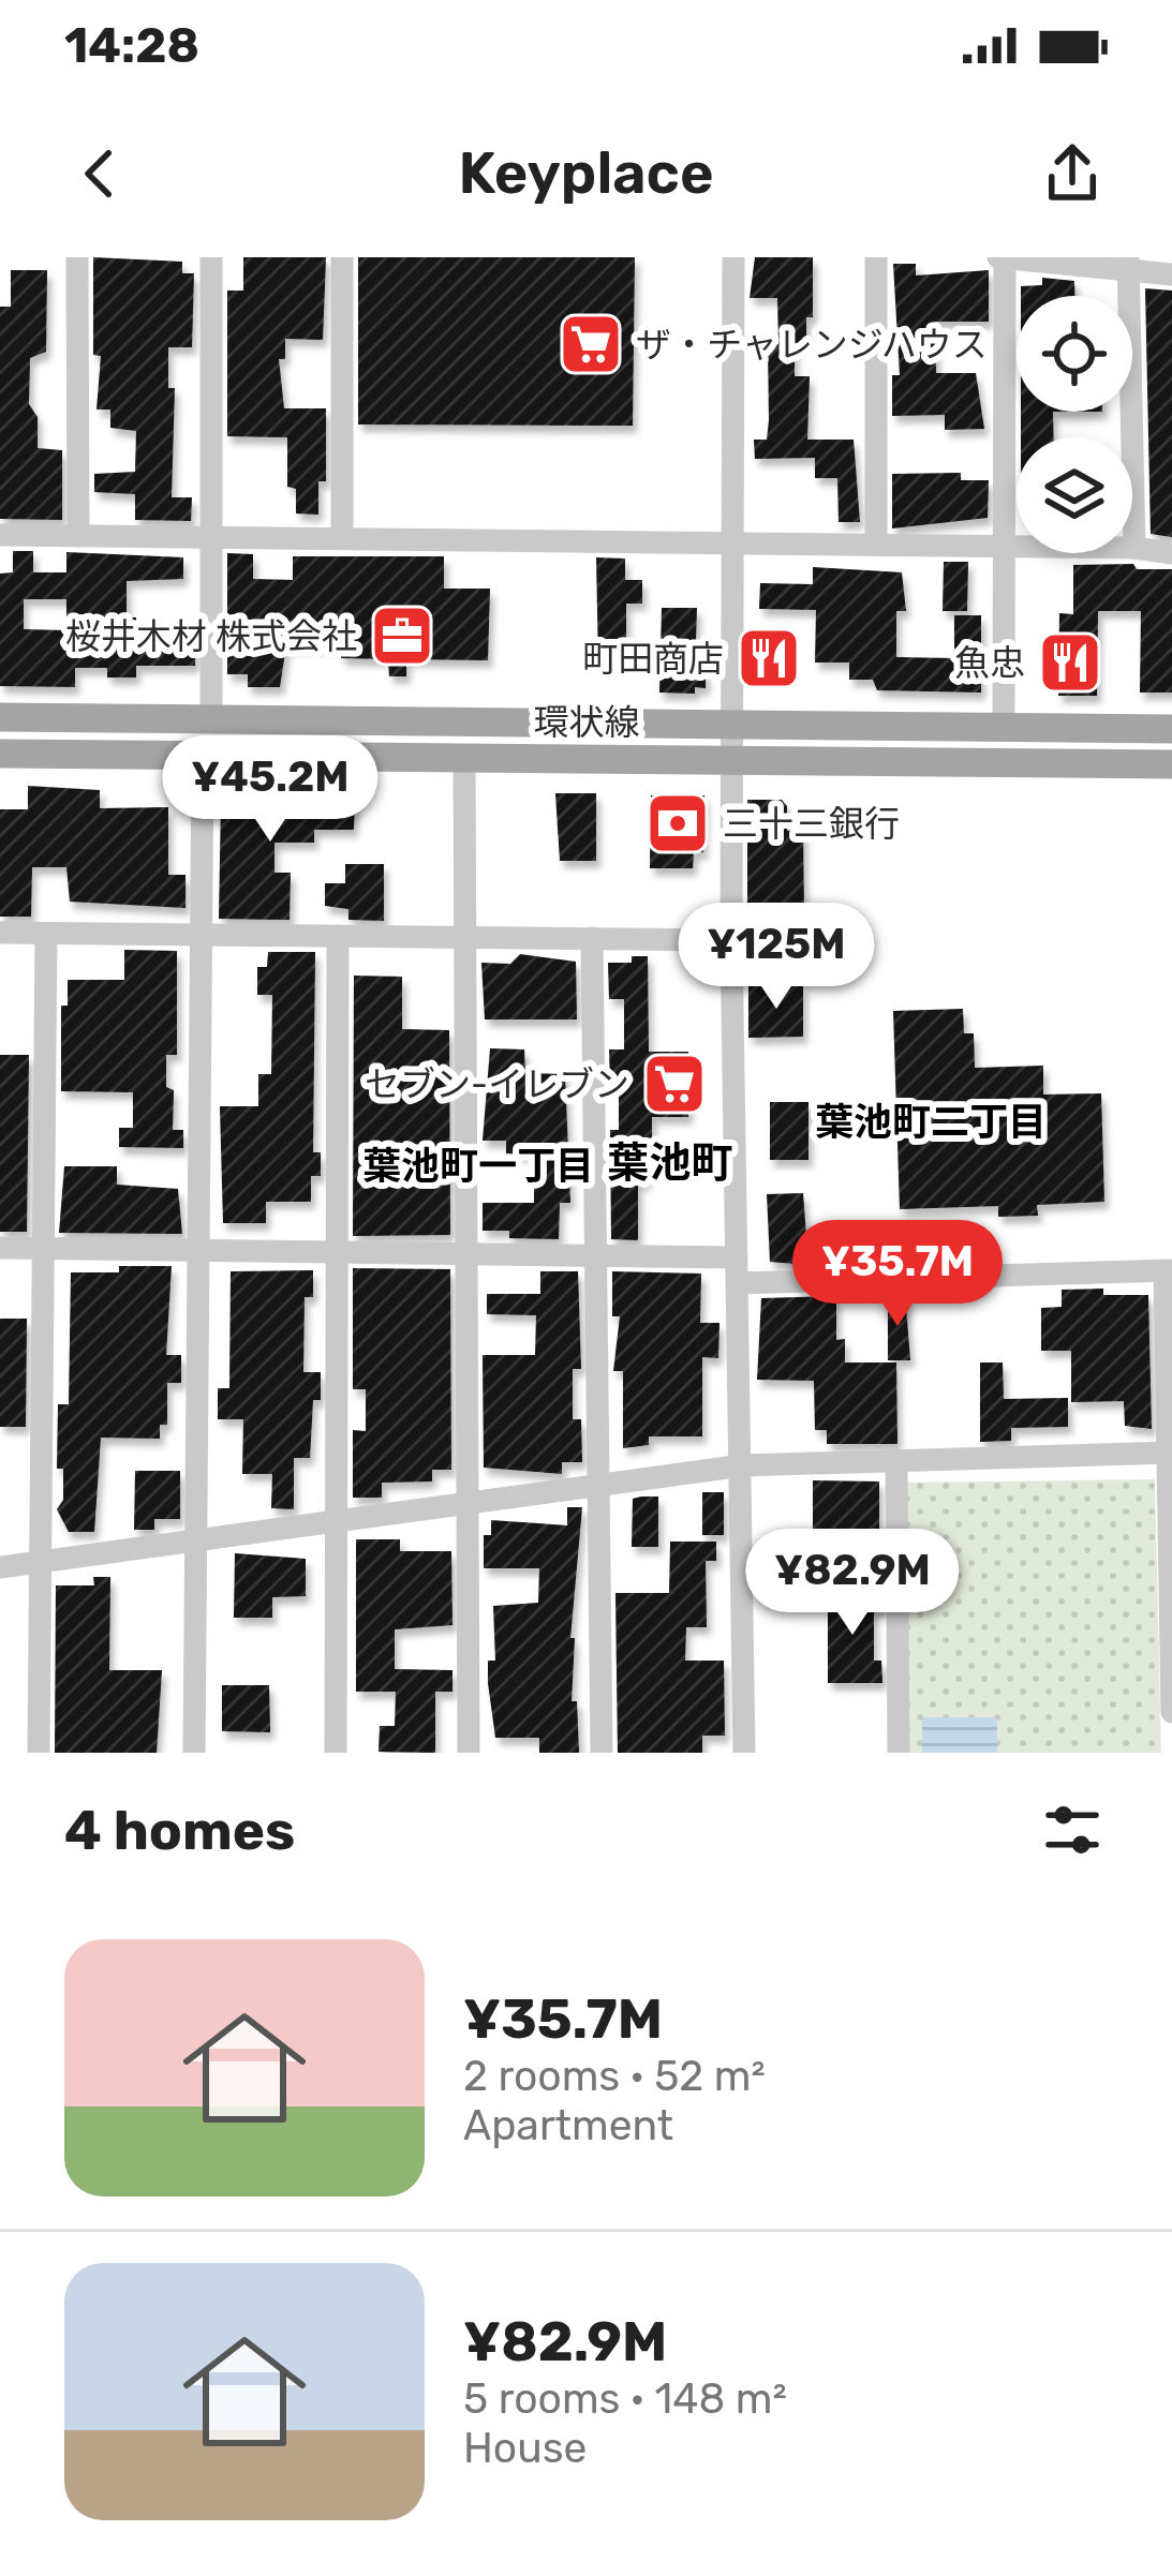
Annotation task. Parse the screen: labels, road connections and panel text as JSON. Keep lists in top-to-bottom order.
{
  "streets": {
    "main road": ["環状線"]
  },
  "districts": ["葉池町二丁目", "葉池町", "葉池町一丁目"],
  "places": {
    "supermarket": ["ザ・チャレンジハウス", "セブン-イレブン"],
    "office": ["桜井木材 株式会社"],
    "restaurant": ["町田商店", "魚忠"],
    "bank": ["三十三銀行"]
  },
  "page": {
    "status": "14:28",
    "header": "Keyplace",
    "price": [
      "¥45.2M",
      "¥125M",
      "¥35.7M",
      "¥82.9M"
    ],
    "heading": "4 homes",
    "list": [
      {
        "name": "¥35.7M",
        "note": "2 rooms · 52 m² · Apartment"
      },
      {
        "name": "¥82.9M",
        "note": "5 rooms · 148 m² · House"
      }
    ]
  }
}
